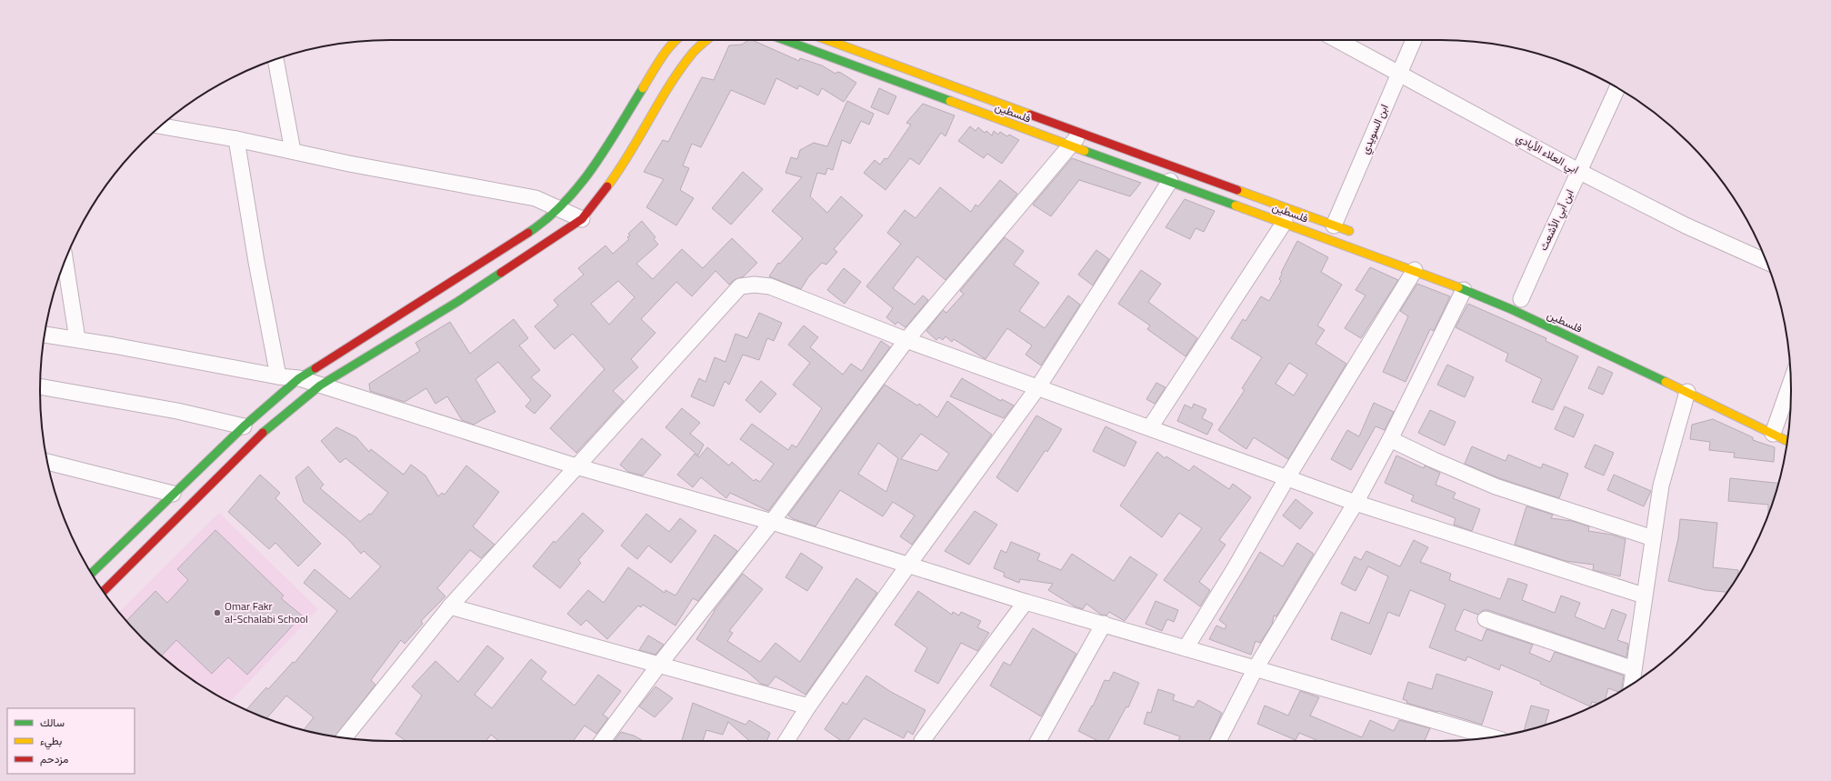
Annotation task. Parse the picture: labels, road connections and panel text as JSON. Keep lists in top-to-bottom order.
{
  "streets": {
    "main road": ["فلسطين"],
    "street": ["ابن السويدي", "ابي العلاء الأيادي", "ابن أبي الأشعث"]
  },
  "crossings": [
    ["فلسطين", "ابن السويدي"],
    ["ابن السويدي", "ابي العلاء الأيادي"],
    ["ابي العلاء الأيادي", "ابن أبي الأشعث"]
  ],
  "places": ["Omar Fakr al-Schalabi School"],
  "legend": ["سالك", "بطيء", "مزدحم"]
}
